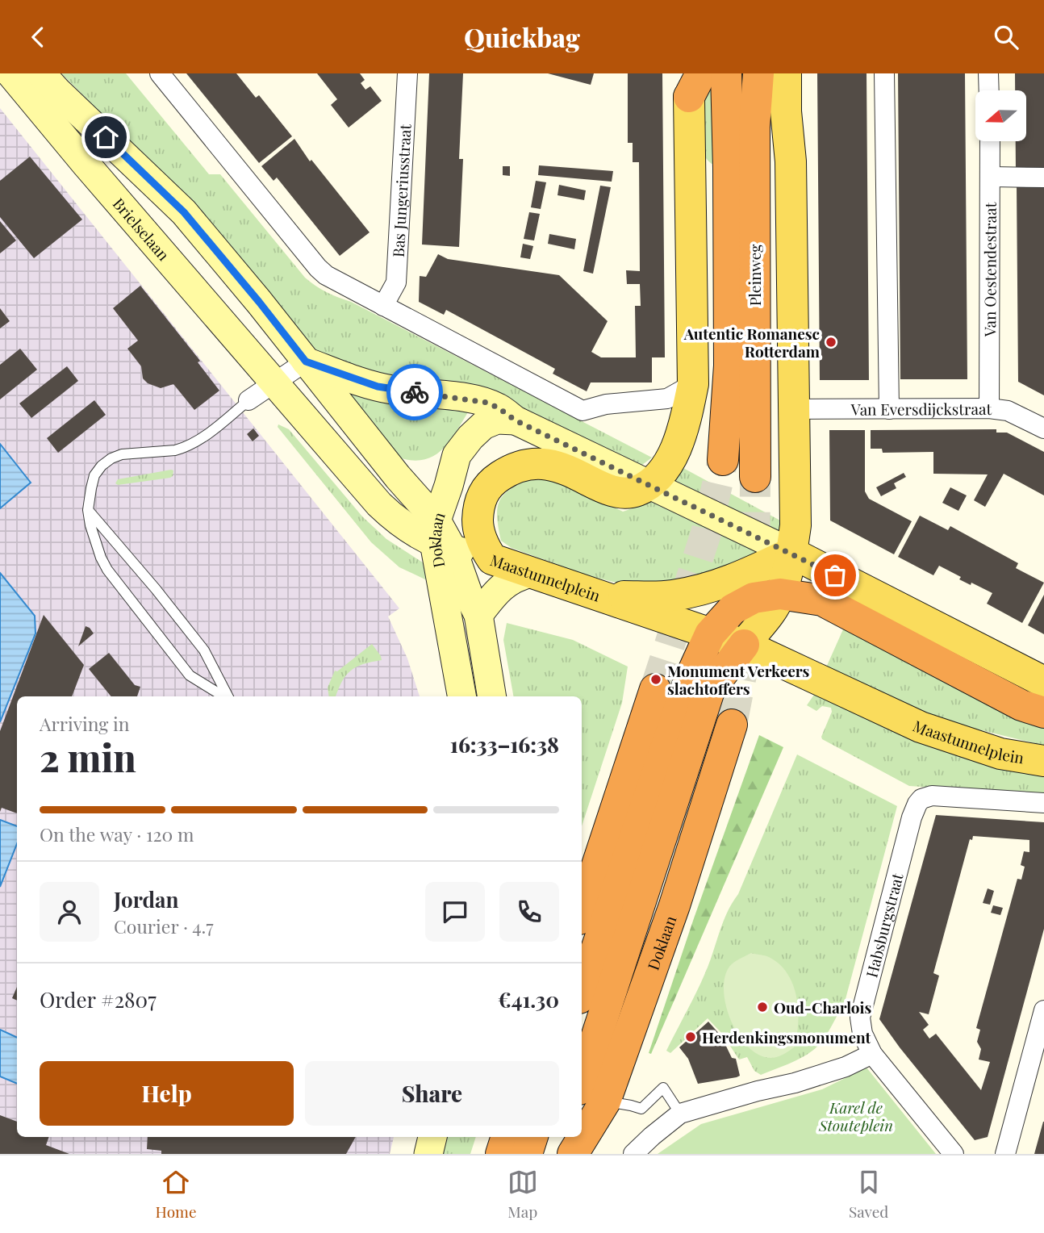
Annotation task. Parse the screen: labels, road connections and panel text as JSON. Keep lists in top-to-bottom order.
{
  "streets": {
    "highway": ["Pleinweg", "Doklaan"],
    "main road": ["Brielselaan", "Maastunnelplein"],
    "street": [
      "Bas Jungeriusstraat",
      "Van Oestendestraat",
      "Van Eversdijckstraat",
      "Habsburgstraat"
    ]
  },
  "crossings": [
    ["Brielselaan", "Doklaan"],
    ["Brielselaan", "Maastunnelplein"],
    ["Van Oestendestraat", "Van Eversdijckstraat"]
  ],
  "parks": ["Karel de Stouteplein"],
  "places": [
    "Autentic Romanesc Rotterdam",
    "Monument Verkeers slachtoffers",
    "Oud-Charlois",
    "Herdenkingsmonument"
  ],
  "north": "left",
  "page": {
    "header": "Quickbag",
    "heading": ["2 min", "Arriving in", "16:33–16:38"],
    "panel": [
      "Jordan",
      "Courier · 4.7",
      "Order #2807",
      "€41.30"
    ],
    "bar": "On the way · 120 m",
    "buttons": ["Help", "Share"],
    "tabs": ["Home", "Map", "Saved"]
  }
}
